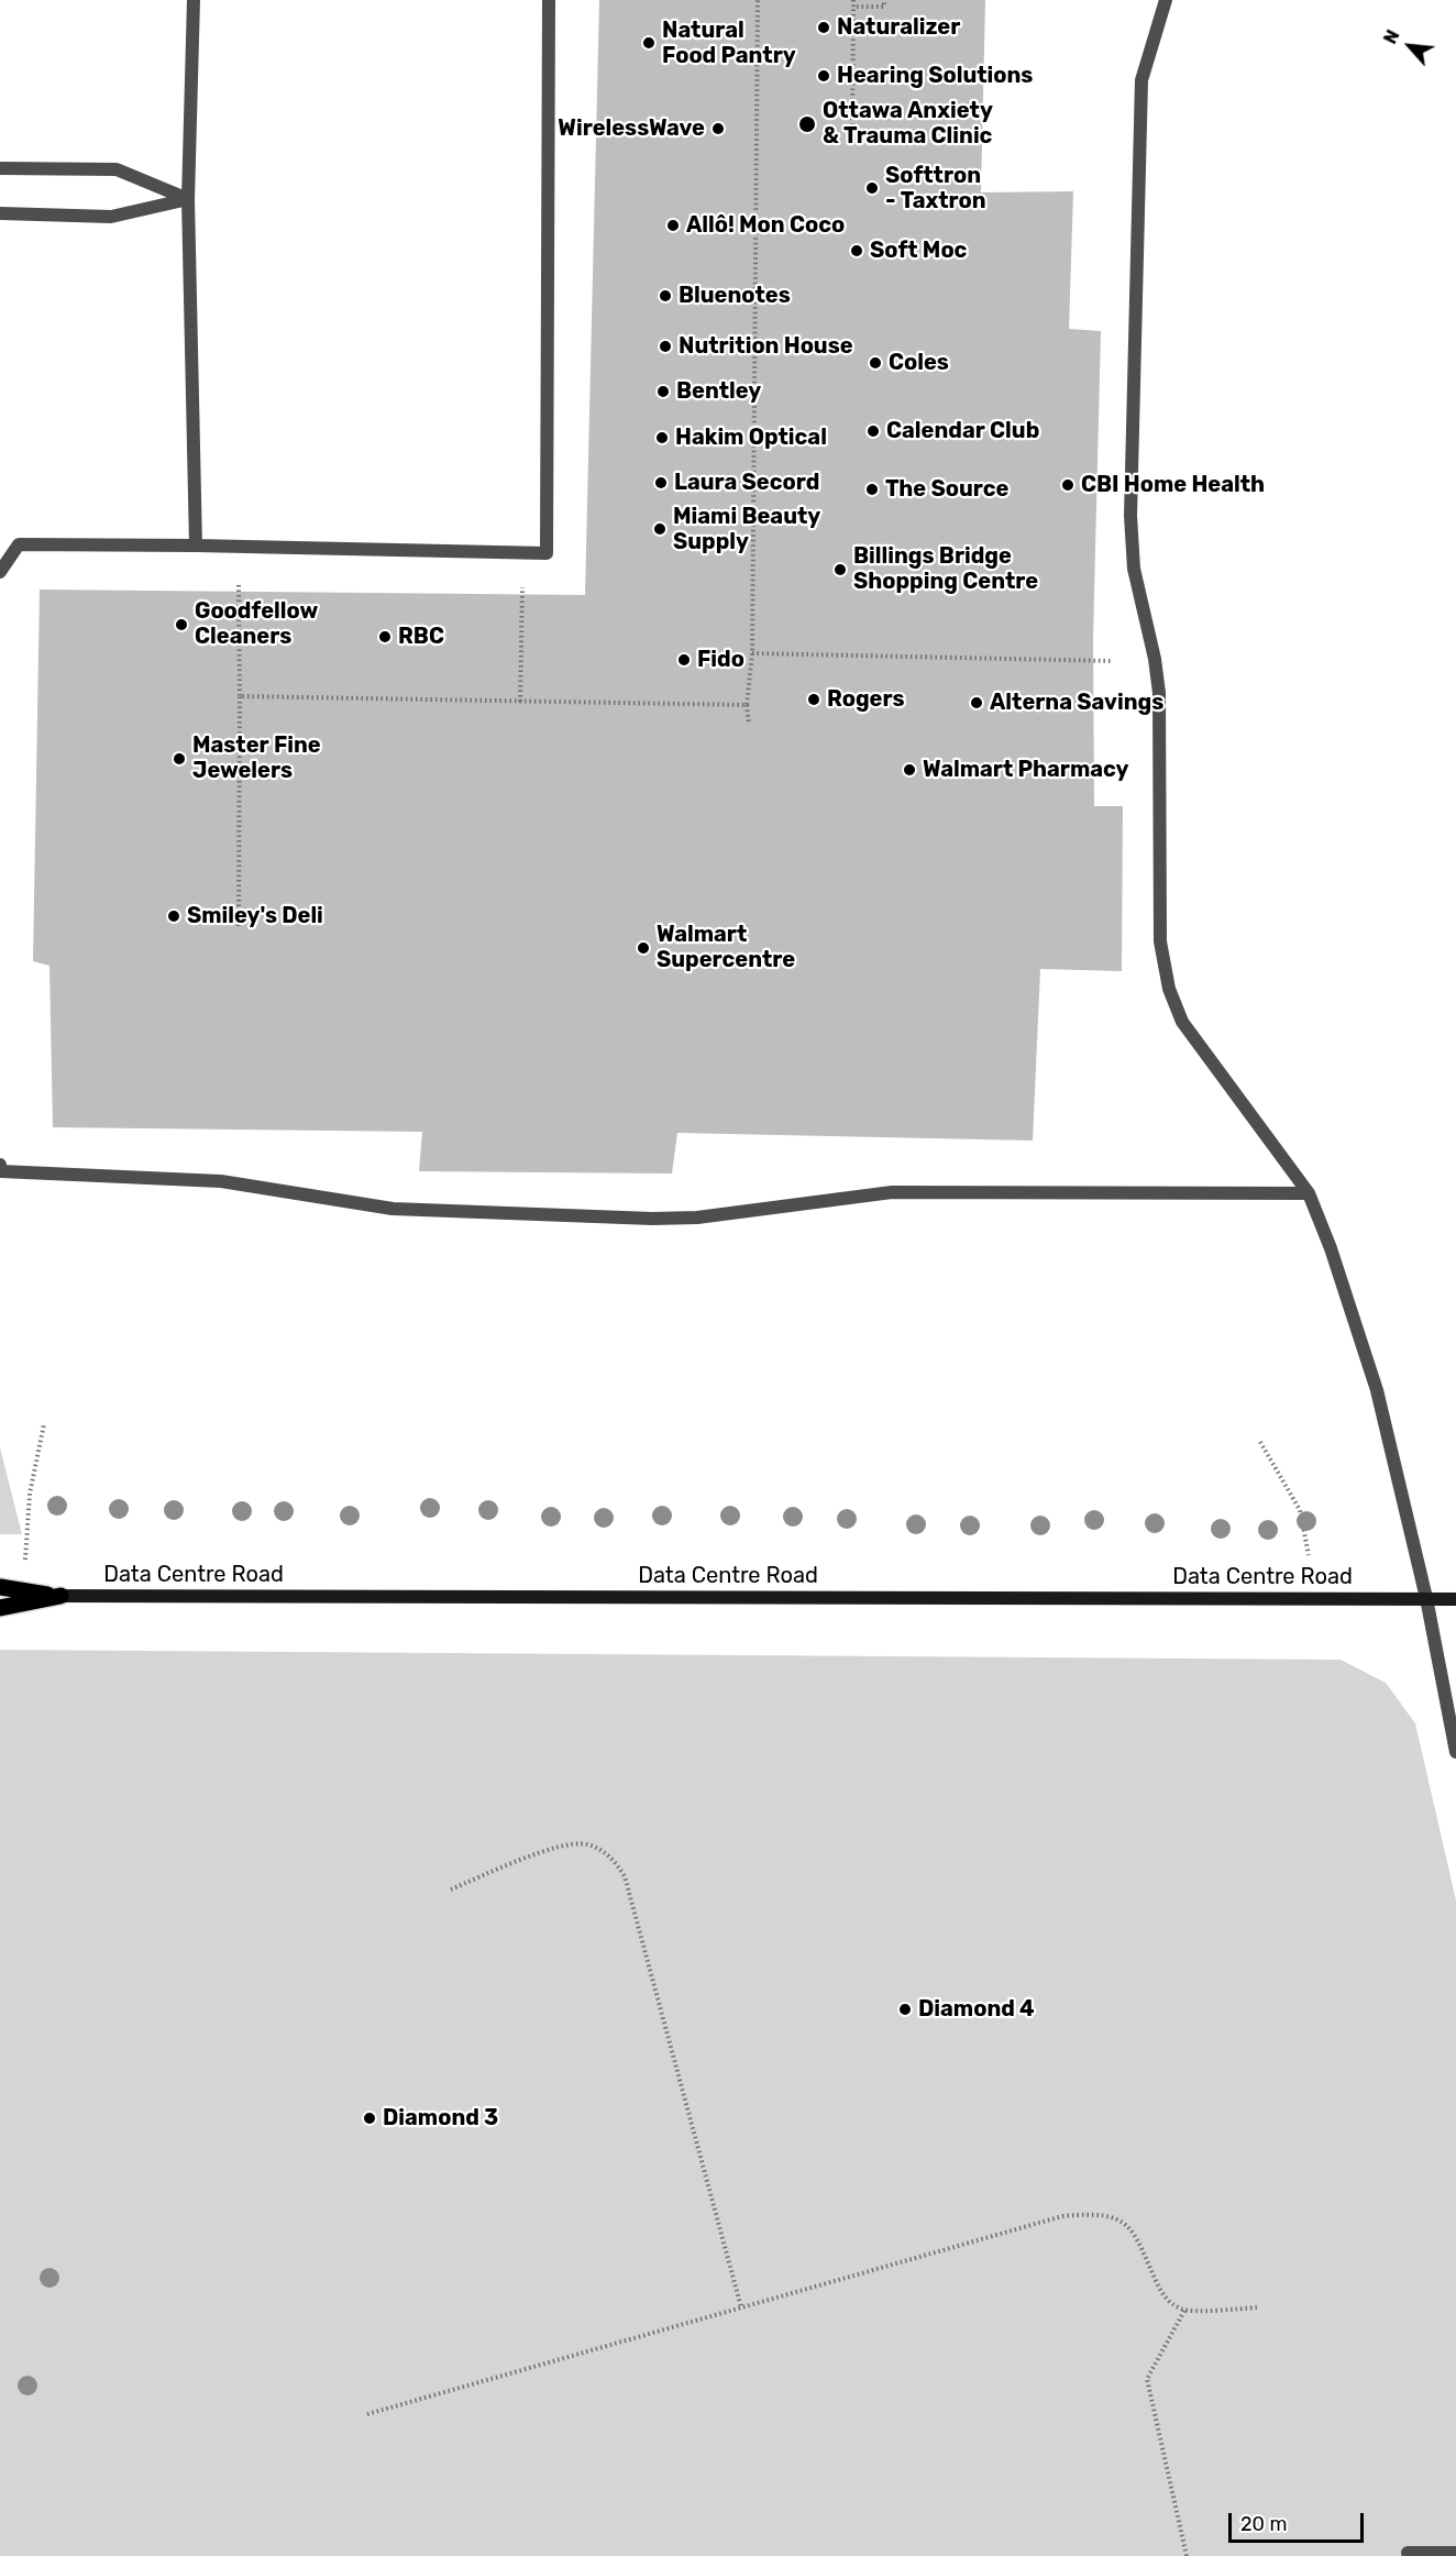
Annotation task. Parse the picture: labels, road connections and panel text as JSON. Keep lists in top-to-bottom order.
{
  "streets": {
    "main road": ["Data Centre Road"]
  },
  "places": [
    "Naturalizer",
    "Natural Food Pantry",
    "Hearing Solutions",
    "Ottawa Anxiety & Trauma Clinic",
    "WirelessWave",
    "Softtron - Taxtron",
    "Allô! Mon Coco",
    "Soft Moc",
    "Bluenotes",
    "Nutrition House",
    "Coles",
    "Bentley",
    "Calendar Club",
    "Hakim Optical",
    "Laura Secord",
    "CBI Home Health",
    "The Source",
    "Miami Beauty Supply",
    "Billings Bridge Shopping Centre",
    "Goodfellow Cleaners",
    "RBC",
    "Fido",
    "Rogers",
    "Alterna Savings",
    "Master Fine Jewelers",
    "Walmart Pharmacy",
    "Smiley's Deli",
    "Walmart Supercentre",
    "Diamond 4",
    "Diamond 3"
  ],
  "scale_bar": "20 m",
  "north": "top left"
}
